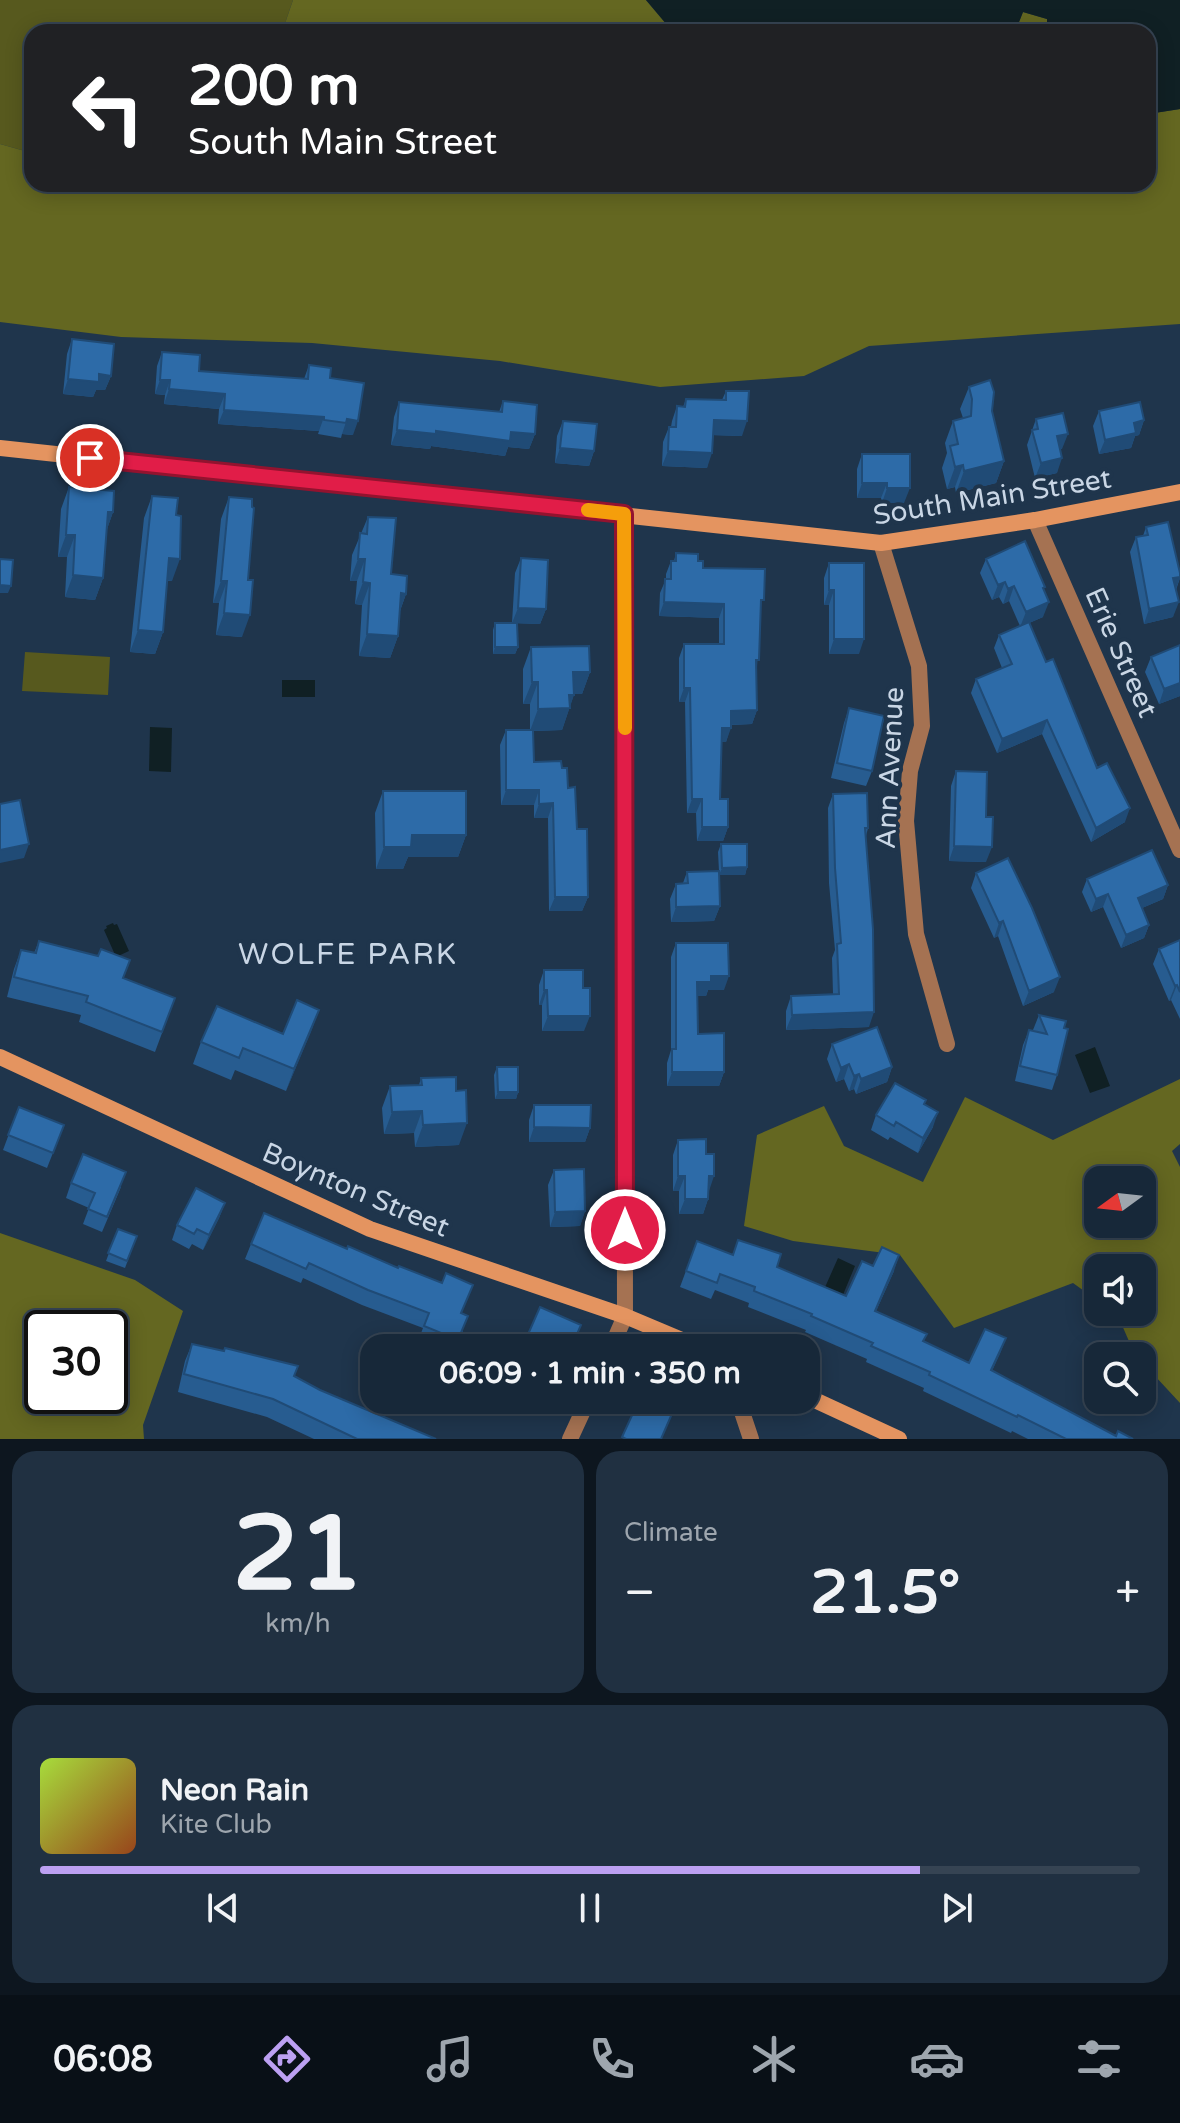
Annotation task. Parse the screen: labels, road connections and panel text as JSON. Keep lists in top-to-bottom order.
{
  "streets": {
    "main road": ["South Main Street", "Boynton Street"],
    "street": ["Erie Street", "Ann Avenue"]
  },
  "crossings": [
    ["South Main Street", "Erie Street"],
    ["South Main Street", "Ann Avenue"]
  ],
  "districts": ["WOLFE PARK"],
  "north": "left",
  "page": {
    "turn": ["200 m", "South Main Street"],
    "limit": "30",
    "trip": "06:09 · 1 min · 350 m",
    "tile": [
      ["21", "km/h"],
      "Climate"
    ],
    "heat": ["−", "21.5°", "+"],
    "song": ["Neon Rain", "Kite Club"],
    "tabs": "06:08"
  }
}
